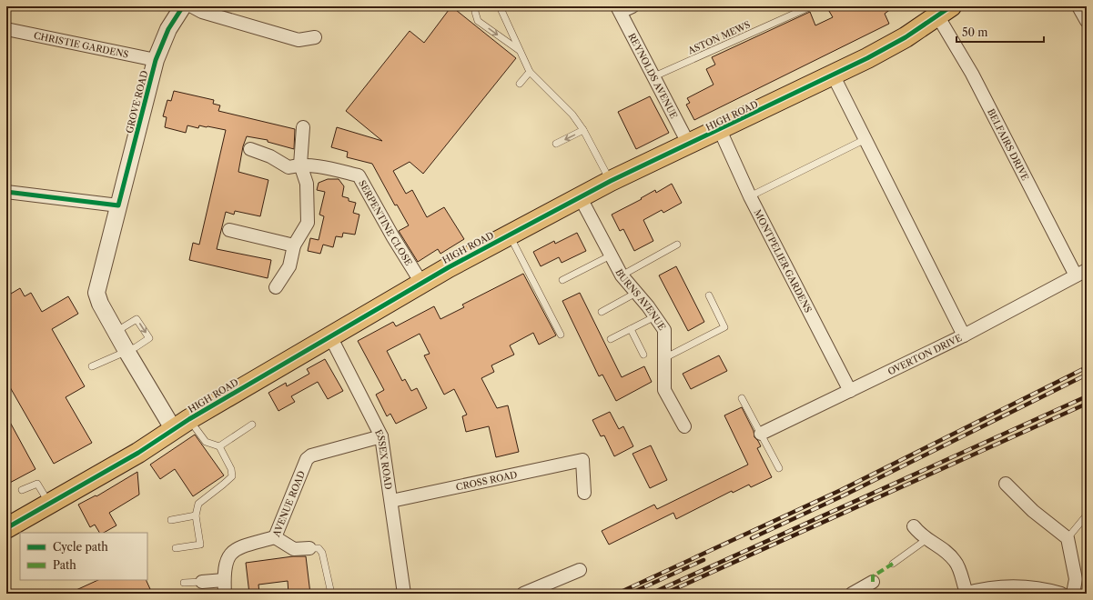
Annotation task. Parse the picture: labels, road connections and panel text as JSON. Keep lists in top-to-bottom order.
{
  "streets": {
    "main road": ["HIGH ROAD"],
    "street": [
      "CHRISTIE GARDENS",
      "REYNOLDS AVENUE",
      "GROVE ROAD",
      "BELFAIRS DRIVE",
      "SERPENTINE CLOSE",
      "MONTPELIER GARDENS",
      "BURNS AVENUE",
      "OVERTON DRIVE",
      "ESSEX ROAD",
      "CROSS ROAD",
      "AVENUE ROAD"
    ],
    "lane": ["ASTON MEWS"]
  },
  "crossings": [
    ["ASTON MEWS", "REYNOLDS AVENUE"],
    ["CHRISTIE GARDENS", "GROVE ROAD"],
    ["REYNOLDS AVENUE", "HIGH ROAD"],
    ["GROVE ROAD", "HIGH ROAD"],
    ["HIGH ROAD", "BELFAIRS DRIVE"],
    ["HIGH ROAD", "SERPENTINE CLOSE"],
    ["HIGH ROAD", "MONTPELIER GARDENS"],
    ["HIGH ROAD", "BURNS AVENUE"],
    ["HIGH ROAD", "ESSEX ROAD"],
    ["BELFAIRS DRIVE", "OVERTON DRIVE"],
    ["MONTPELIER GARDENS", "OVERTON DRIVE"],
    ["ESSEX ROAD", "CROSS ROAD"],
    ["ESSEX ROAD", "AVENUE ROAD"]
  ],
  "legend": ["Cycle path", "Path"],
  "scale_bar": "50 m"
}
